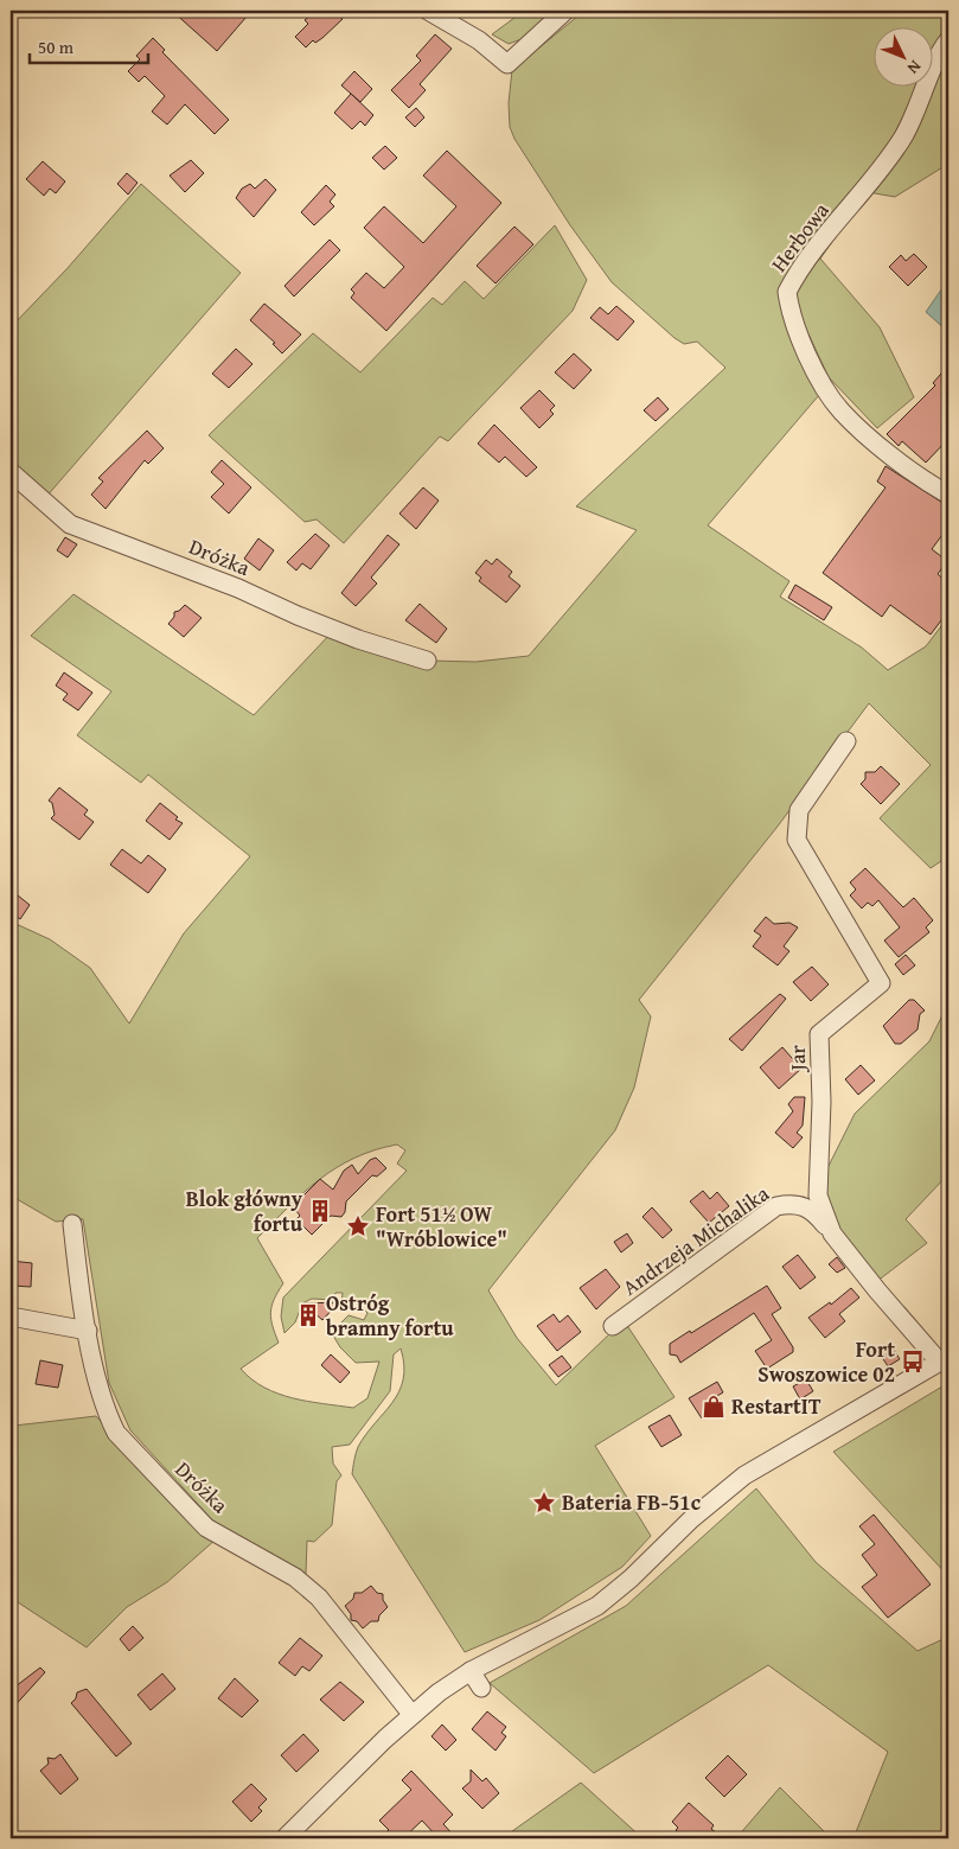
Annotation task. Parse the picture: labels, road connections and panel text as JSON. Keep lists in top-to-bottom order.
{
  "streets": {
    "street": [
      "Herbowa",
      "Dróżka",
      "Jar",
      "Andrzeja Michalika"
    ]
  },
  "crossings": [
    ["Jar", "Andrzeja Michalika"]
  ],
  "places": {
    "building": ["Blok główny fortu", "Ostróg bramny fortu"],
    "place": ["Fort 51½ OW \"Wróblowice\"", "Bateria FB-51c"],
    "bus stop": ["Fort Swoszowice 02"],
    "shop": ["RestartIT"]
  },
  "scale_bar": "50 m",
  "north": "bottom right"
}
